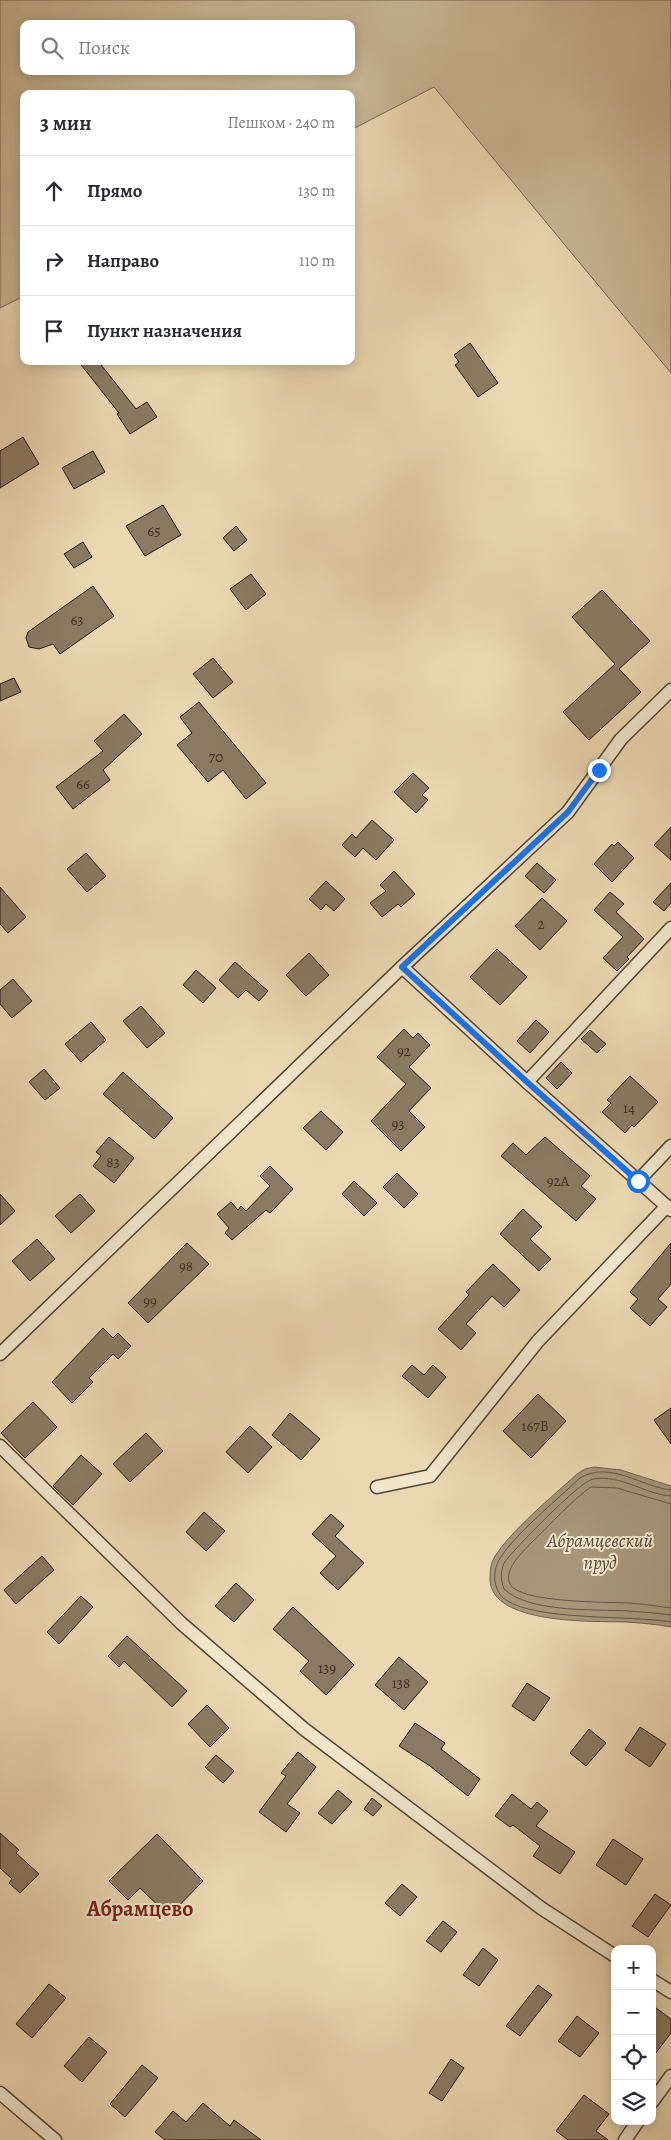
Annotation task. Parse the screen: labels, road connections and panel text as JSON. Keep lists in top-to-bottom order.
{
  "districts": ["Абрамцево"],
  "water": ["Абрамцевский пруд"],
  "house_numbers": [
    "65",
    "63",
    "70",
    "66",
    "2",
    "92",
    "14",
    "93",
    "83",
    "92А",
    "98",
    "99",
    "167В",
    "139",
    "138"
  ],
  "page": {
    "search": "Поиск",
    "heading": ["3 мин", "Пешком · 240 m"],
    "list": [
      ["Прямо", "130 m"],
      ["Направо", "110 m"],
      "Пункт назначения"
    ],
    "map_buttons": ["+", "−"]
  }
}
